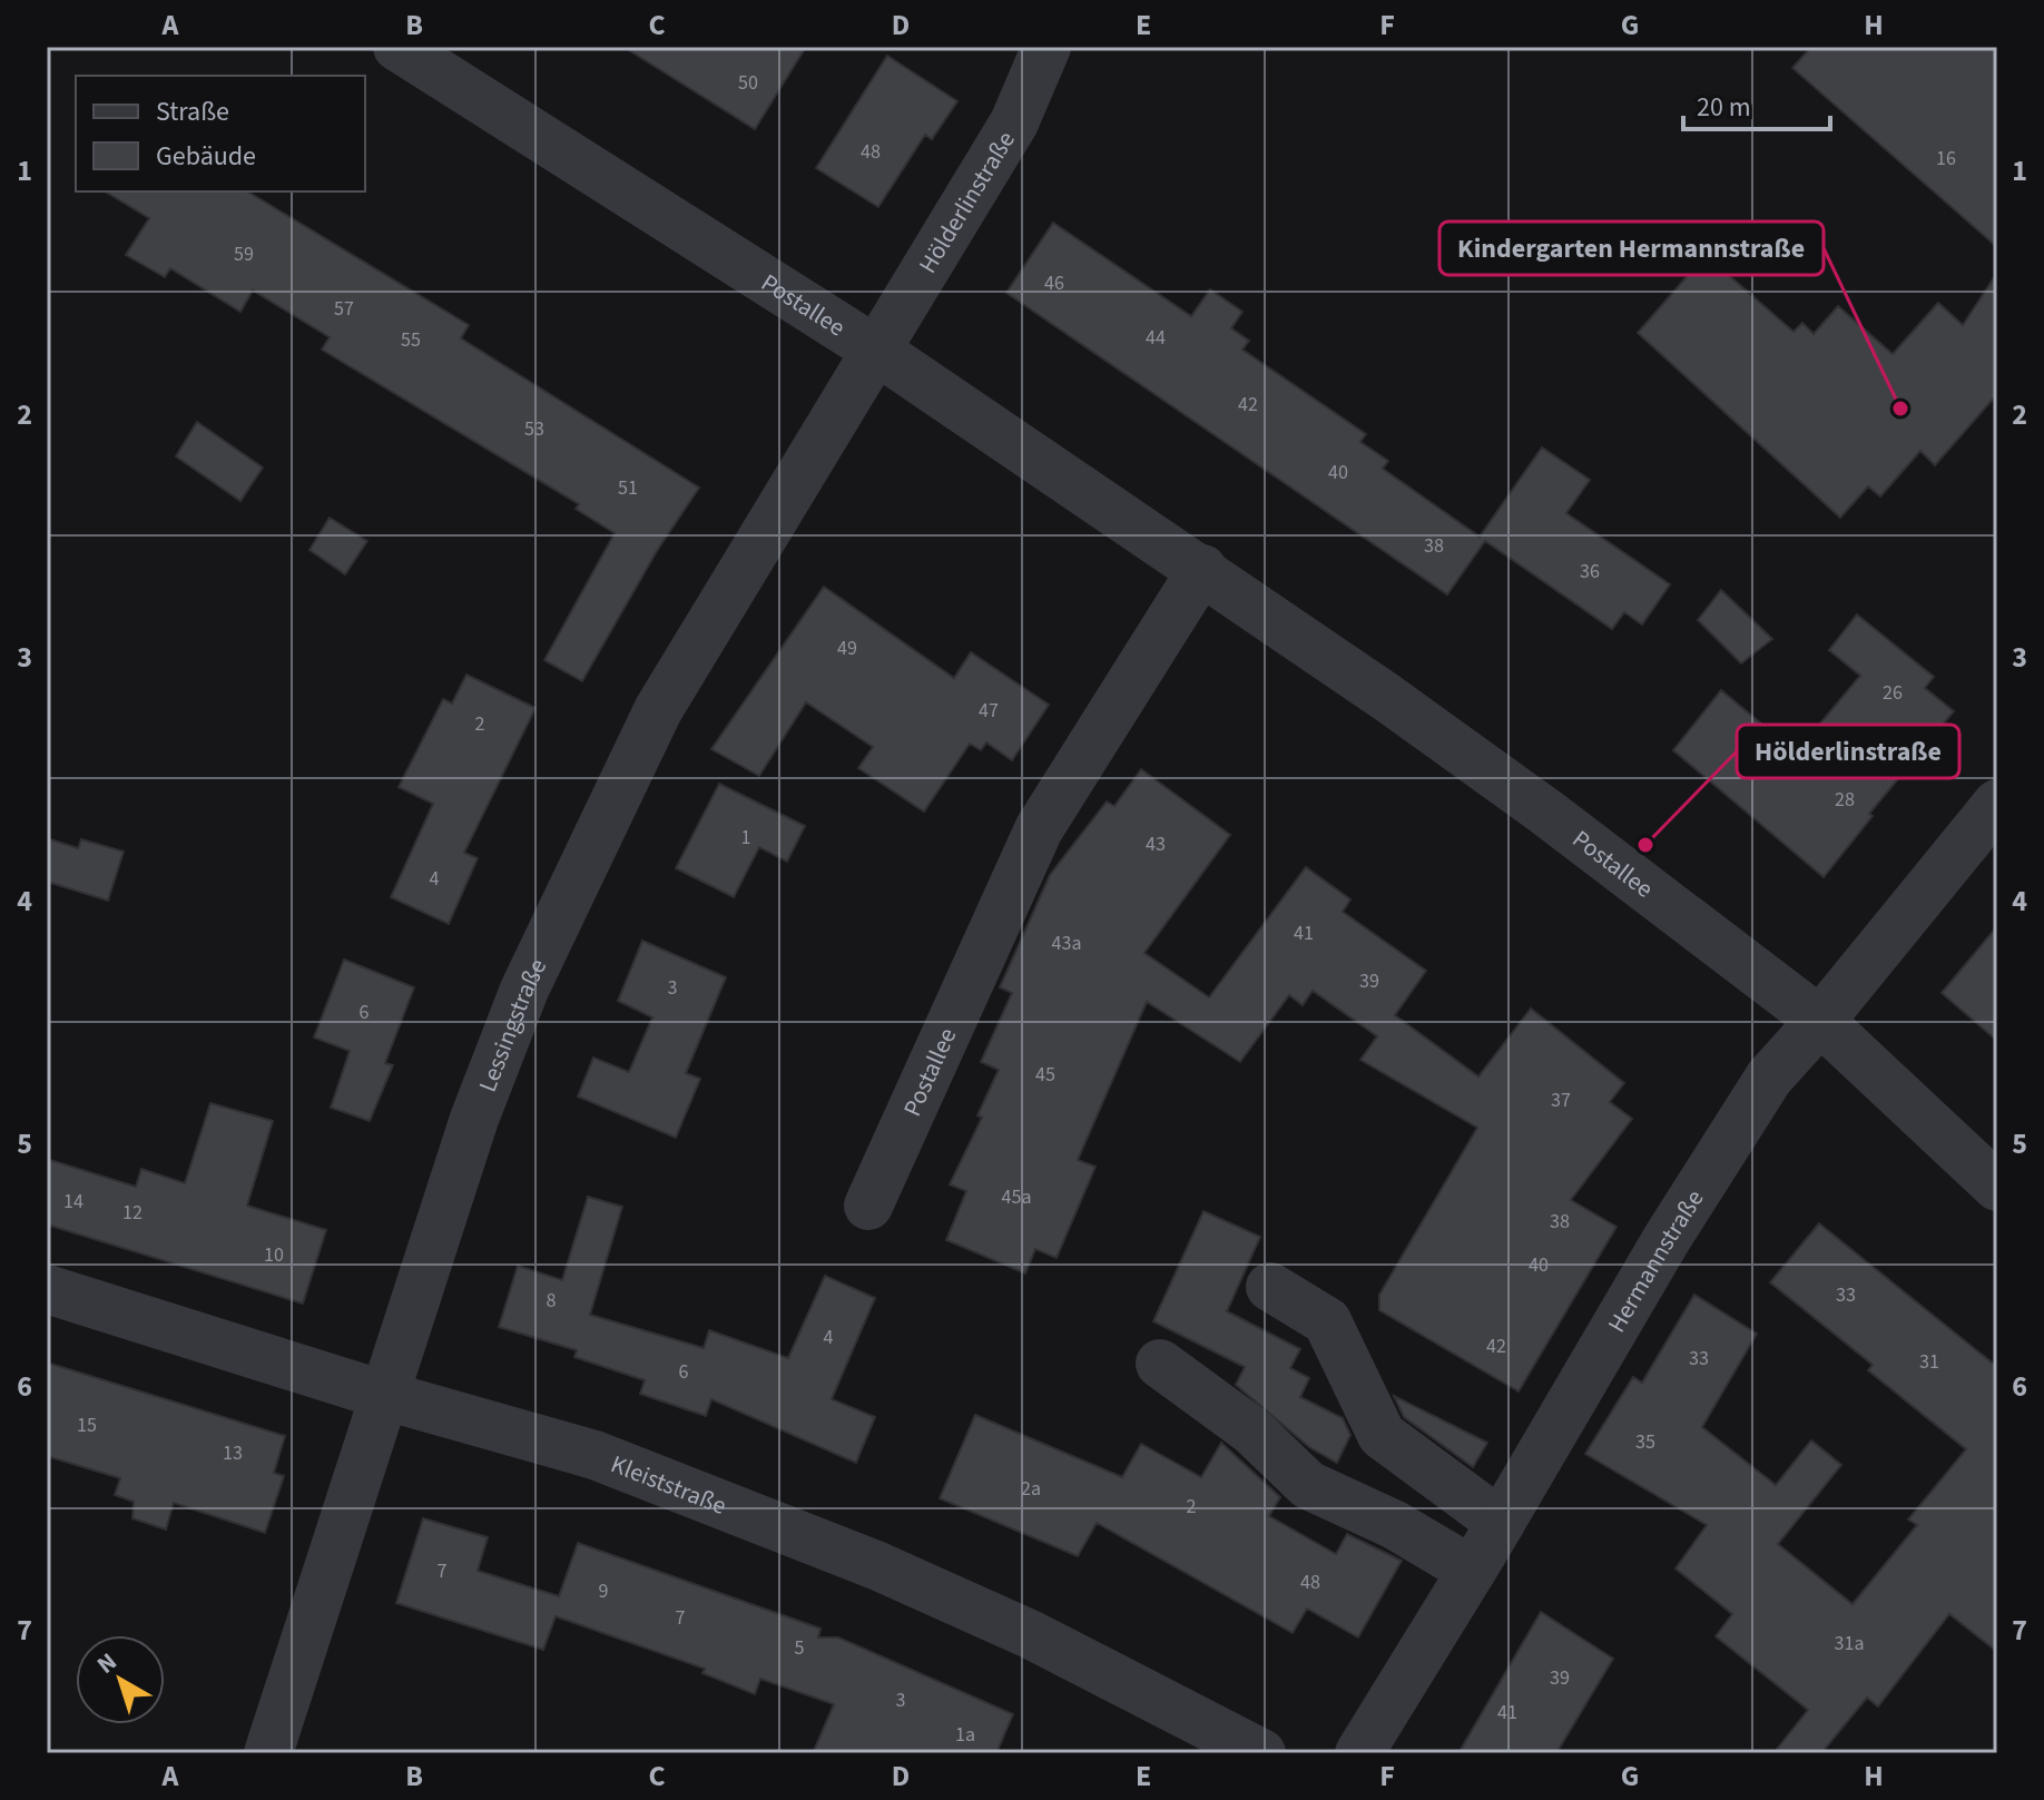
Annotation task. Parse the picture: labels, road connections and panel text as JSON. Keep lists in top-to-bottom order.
{
  "streets": {
    "street": [
      "Hölderlinstraße",
      "Postallee",
      "Lessingstraße",
      "Hermannstraße",
      "Kleiststraße"
    ]
  },
  "crossings": [
    ["Hölderlinstraße", "Postallee"],
    ["Hölderlinstraße", "Lessingstraße"],
    ["Postallee", "Lessingstraße"],
    ["Postallee", "Hermannstraße"],
    ["Lessingstraße", "Kleiststraße"]
  ],
  "places": ["Kindergarten Hermannstraße", "Hölderlinstraße"],
  "house_numbers": [
    "50",
    "48",
    "16",
    "59",
    "46",
    "57",
    "44",
    "55",
    "42",
    "53",
    "40",
    "51",
    "38",
    "36",
    "49",
    "26",
    "47",
    "2",
    "28",
    "1",
    "43",
    "4",
    "41",
    "43a",
    "39",
    "3",
    "6",
    "45",
    "37",
    "45a",
    "14",
    "12",
    "38",
    "10",
    "40",
    "33",
    "8",
    "4",
    "42",
    "33",
    "31",
    "6",
    "15",
    "35",
    "13",
    "2a",
    "2",
    "7",
    "48",
    "9",
    "7",
    "31a",
    "5",
    "39",
    "3",
    "41",
    "1a"
  ],
  "legend": ["Straße", "Gebäude"],
  "scale_bar": "20 m",
  "north": "top left",
  "grid": {
    "columns": [
      "A",
      "B",
      "C",
      "D",
      "E",
      "F",
      "G",
      "H"
    ],
    "rows": [
      "1",
      "2",
      "3",
      "4",
      "5",
      "6",
      "7"
    ]
  }
}
